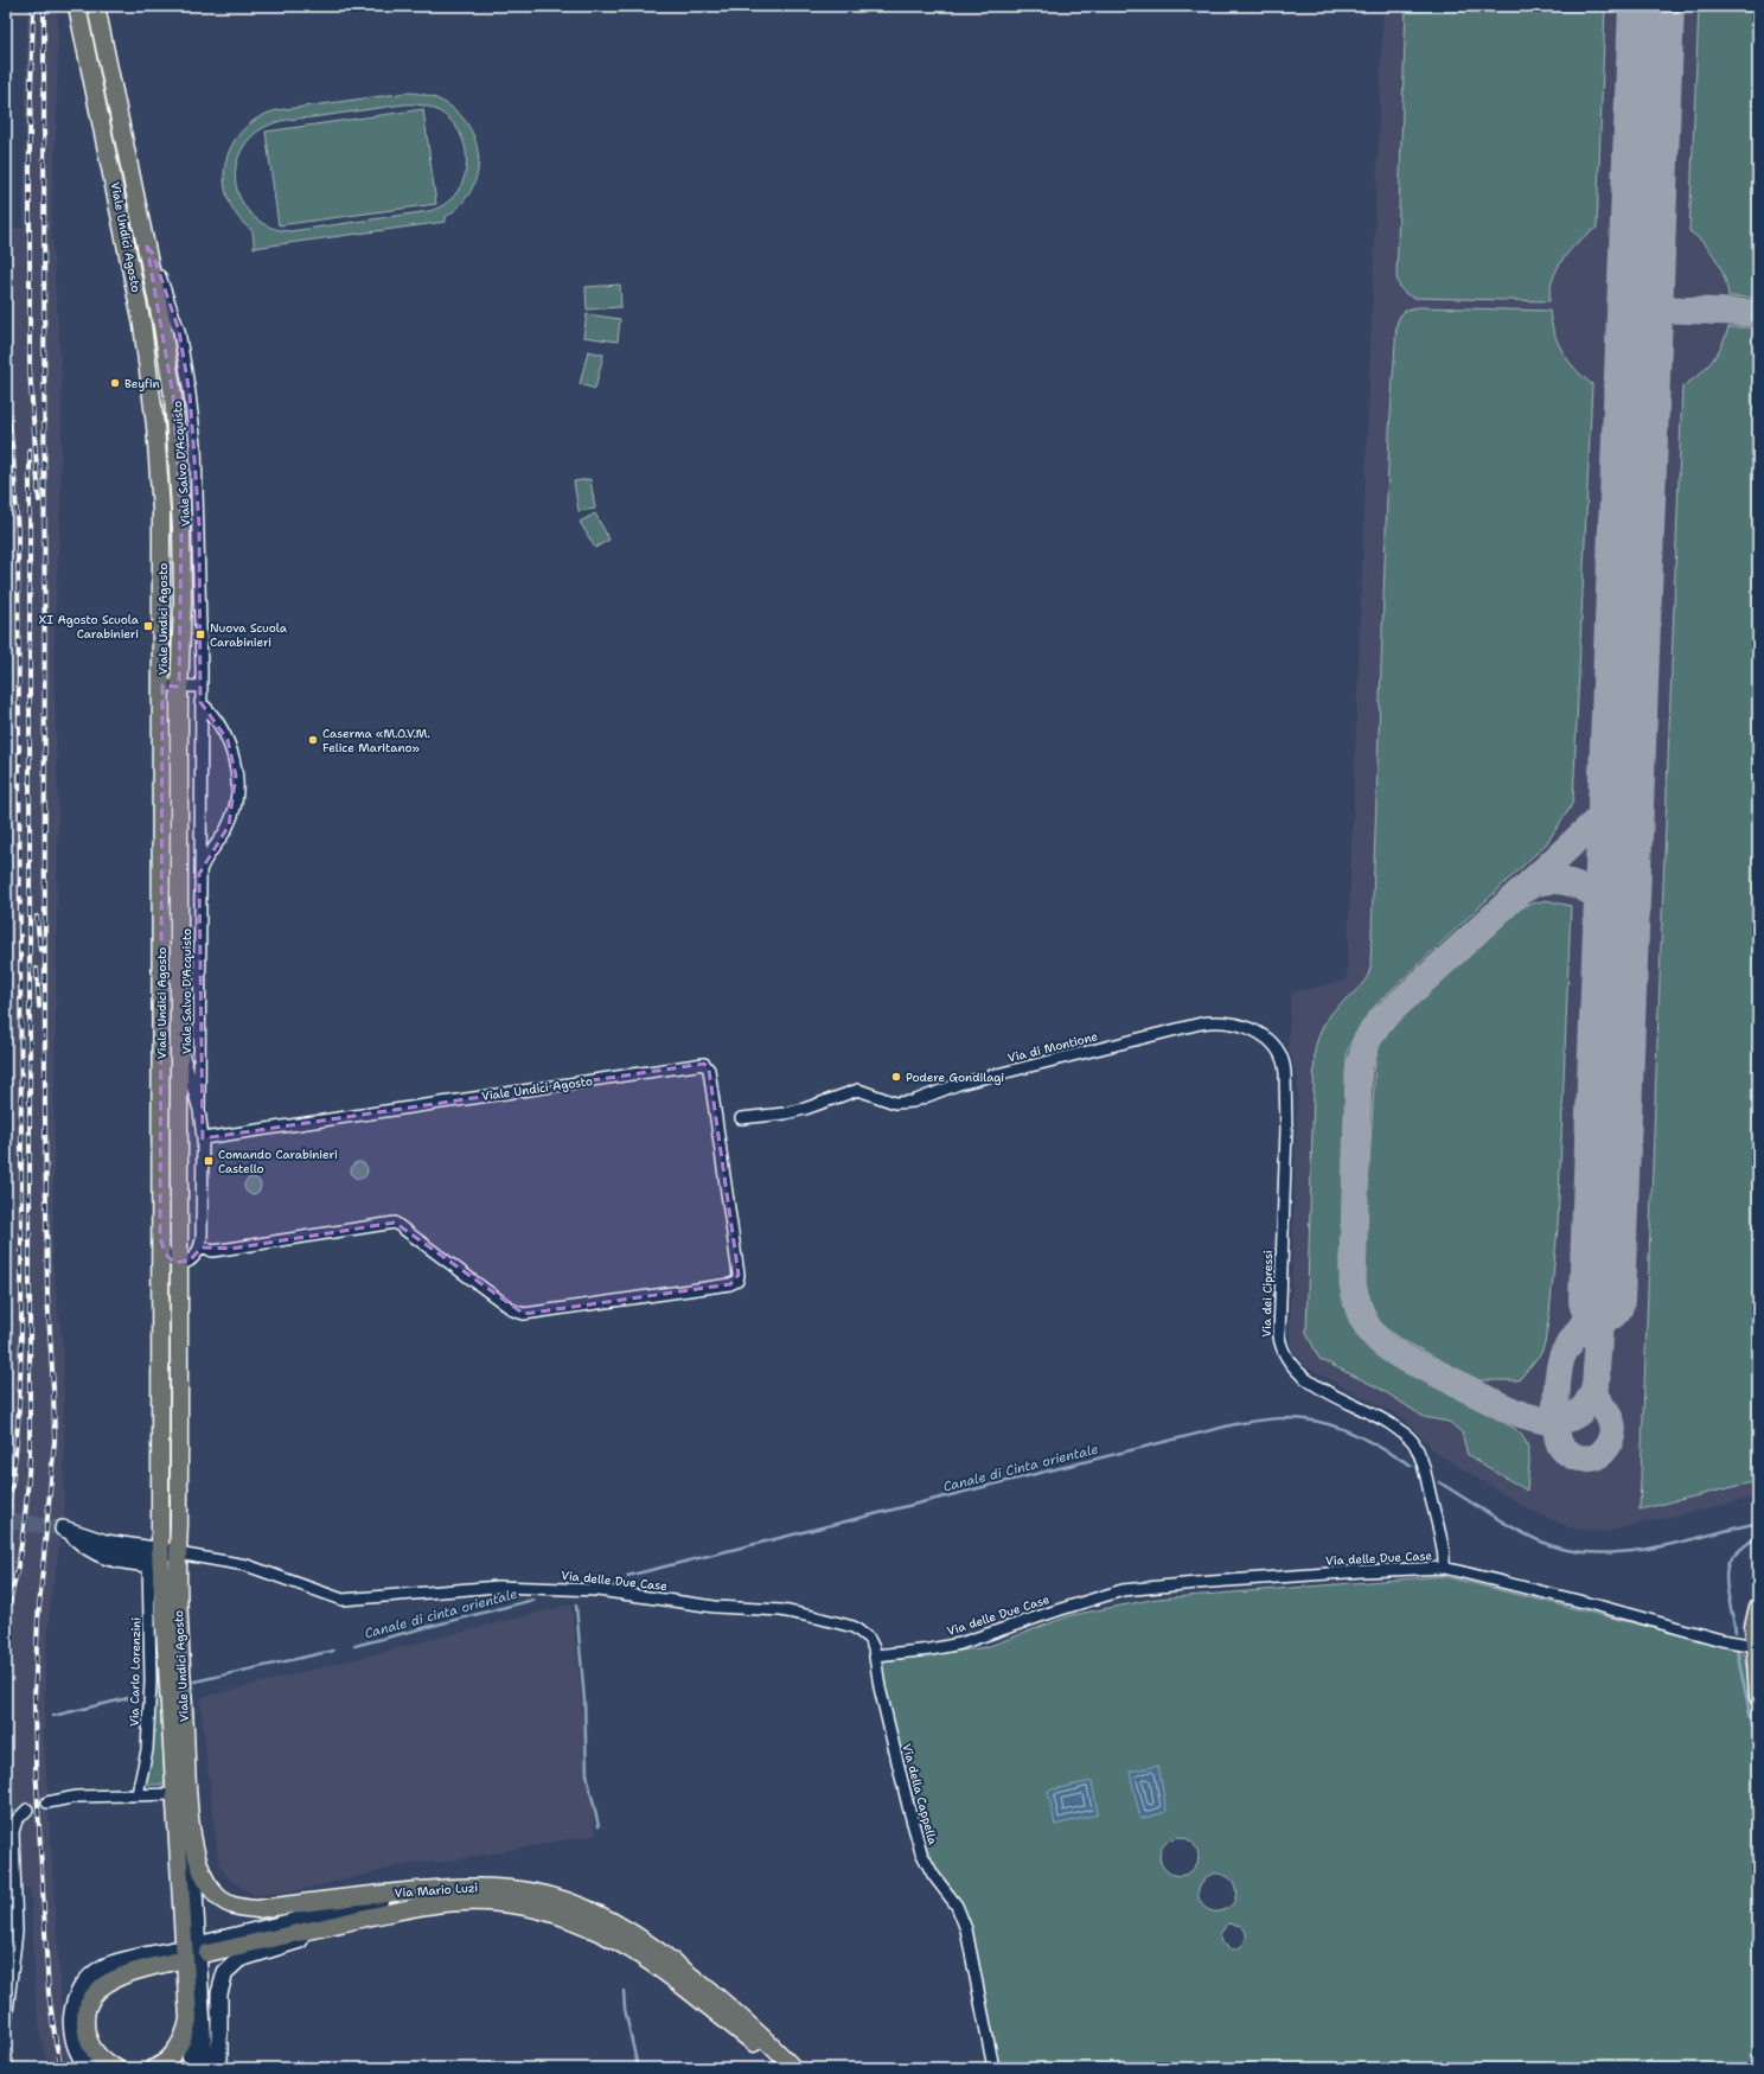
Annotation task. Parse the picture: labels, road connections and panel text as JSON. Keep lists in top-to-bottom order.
{
  "streets": {
    "main road": ["Viale Undici Agosto", "Via Mario Luzi"],
    "street": [
      "Viale Salvo D'Acquisto",
      "Via di Montione",
      "Via dei Cipressi",
      "Via delle Due Case",
      "Via Carlo Lorenzini",
      "Via della Cappella"
    ]
  },
  "crossings": [
    ["Viale Undici Agosto", "Viale Salvo D'Acquisto"],
    ["Viale Undici Agosto", "Via delle Due Case"],
    ["Viale Undici Agosto", "Via Carlo Lorenzini"],
    ["Viale Undici Agosto", "Via Mario Luzi"],
    ["Via di Montione", "Via dei Cipressi"],
    ["Via dei Cipressi", "Via delle Due Case"],
    ["Via delle Due Case", "Via della Cappella"]
  ],
  "water": ["Canale di Cinta orientale", "Canale di cinta orientale"],
  "places": {
    "other": ["Beyfin", "Caserma «M.O.V.M. Felice Maritano»", "Podere Gondilagi"],
    "transit": ["XI Agosto Scuola Carabinieri", "Nuova Scuola Carabinieri", "Comando Carabinieri Castello"]
  }
}
